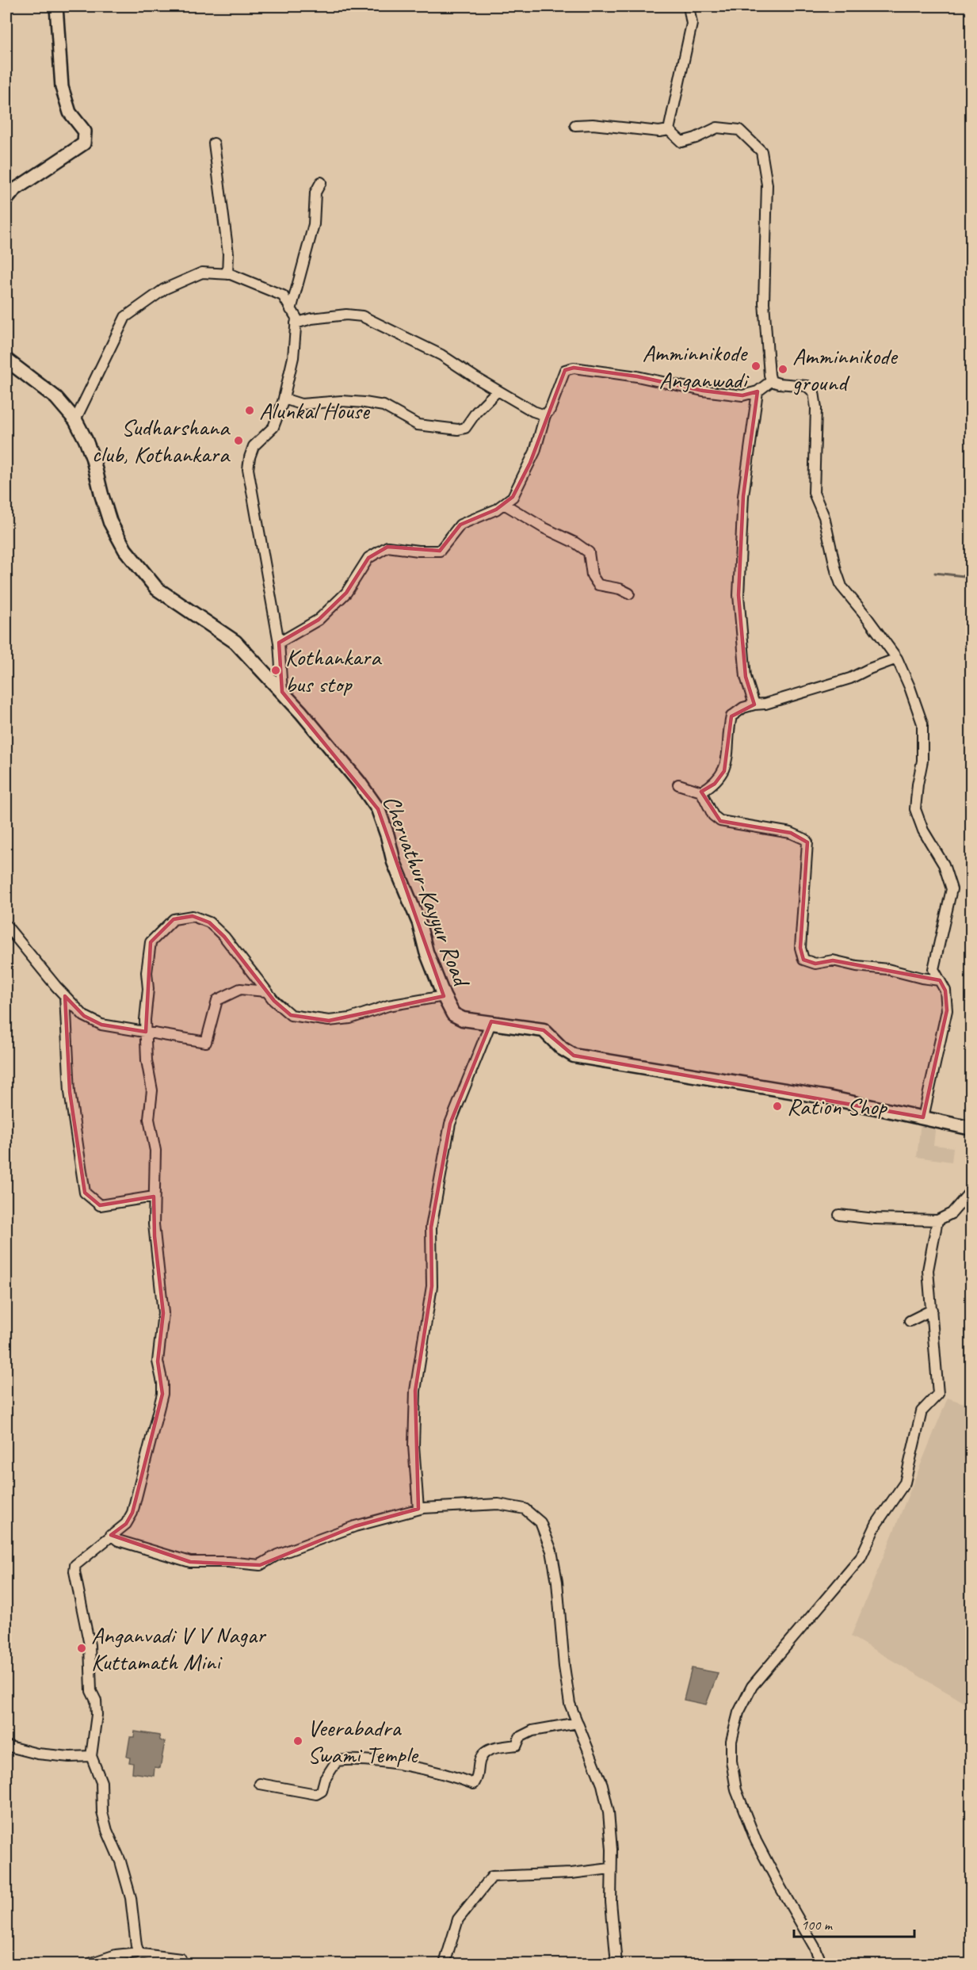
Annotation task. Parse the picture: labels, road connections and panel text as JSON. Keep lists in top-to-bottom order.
{
  "streets": {
    "main road": ["Chervathur-Kayyur Road"]
  },
  "places": [
    "Amminnikode Anganwadi",
    "Amminnikode ground",
    "Alunkal House",
    "Sudharshana club, Kothankara",
    "Kothankara bus stop",
    "Ration Shop",
    "Anganvadi V V Nagar Kuttamath Mini",
    "Veerabadra Swami Temple"
  ],
  "scale_bar": "100 m"
}
